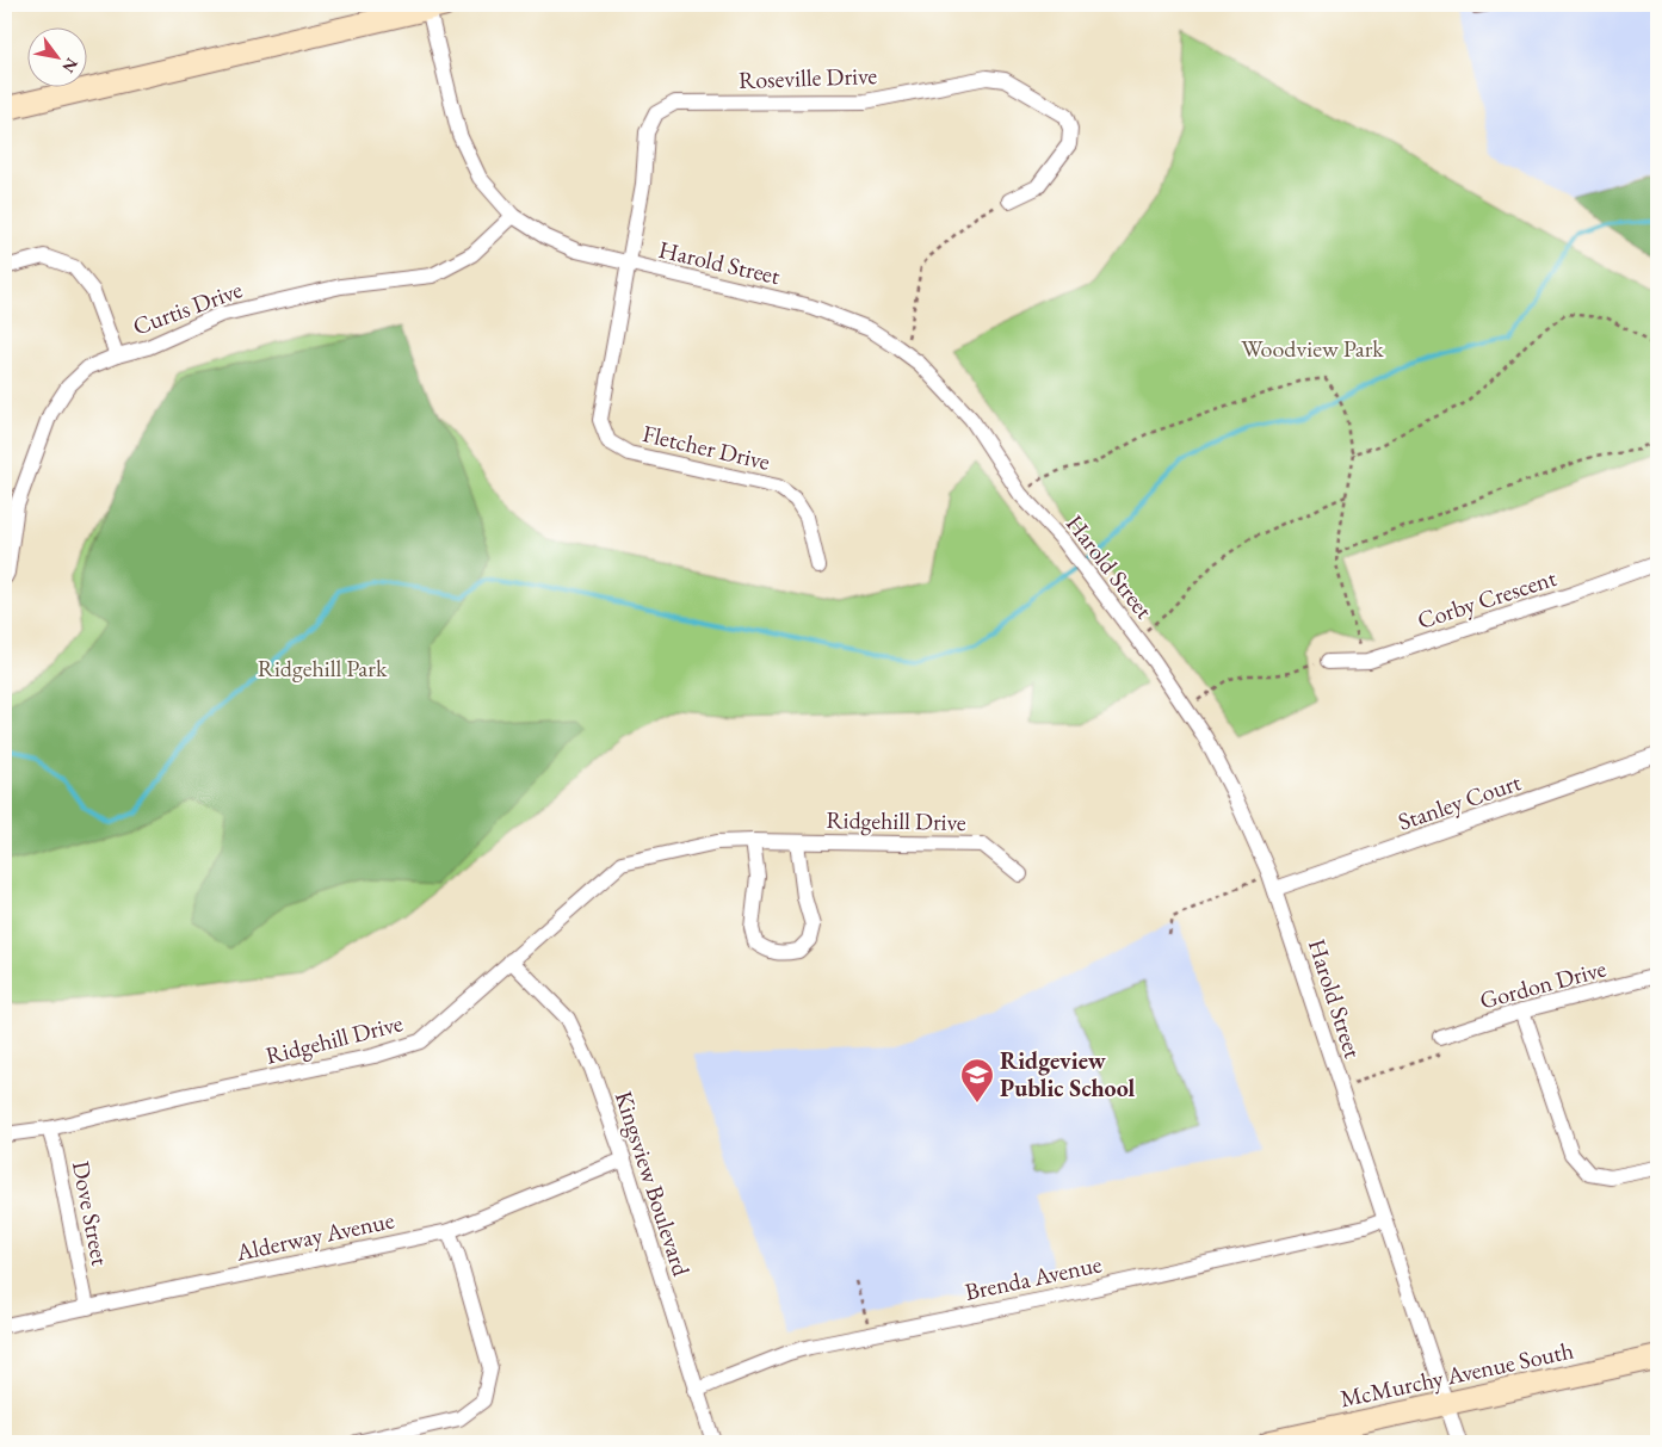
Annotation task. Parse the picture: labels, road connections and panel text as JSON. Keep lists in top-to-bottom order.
{
  "streets": {
    "main road": ["McMurchy Avenue South"],
    "street": [
      "Roseville Drive",
      "Harold Street",
      "Curtis Drive",
      "Fletcher Drive",
      "Corby Crescent",
      "Stanley Court",
      "Ridgehill Drive",
      "Gordon Drive",
      "Kingsview Boulevard",
      "Dove Street",
      "Alderway Avenue",
      "Brenda Avenue"
    ]
  },
  "crossings": [
    ["Roseville Drive", "Harold Street"],
    ["Roseville Drive", "Fletcher Drive"],
    ["Harold Street", "Curtis Drive"],
    ["Harold Street", "Fletcher Drive"],
    ["Harold Street", "Stanley Court"],
    ["Harold Street", "Brenda Avenue"],
    ["Harold Street", "McMurchy Avenue South"],
    ["Ridgehill Drive", "Kingsview Boulevard"],
    ["Ridgehill Drive", "Dove Street"],
    ["Kingsview Boulevard", "Alderway Avenue"],
    ["Kingsview Boulevard", "Brenda Avenue"],
    ["Dove Street", "Alderway Avenue"]
  ],
  "parks": ["Woodview Park", "Ridgehill Park"],
  "places": {
    "school or university": ["Ridgeview Public School"]
  },
  "north": "bottom right"
}
